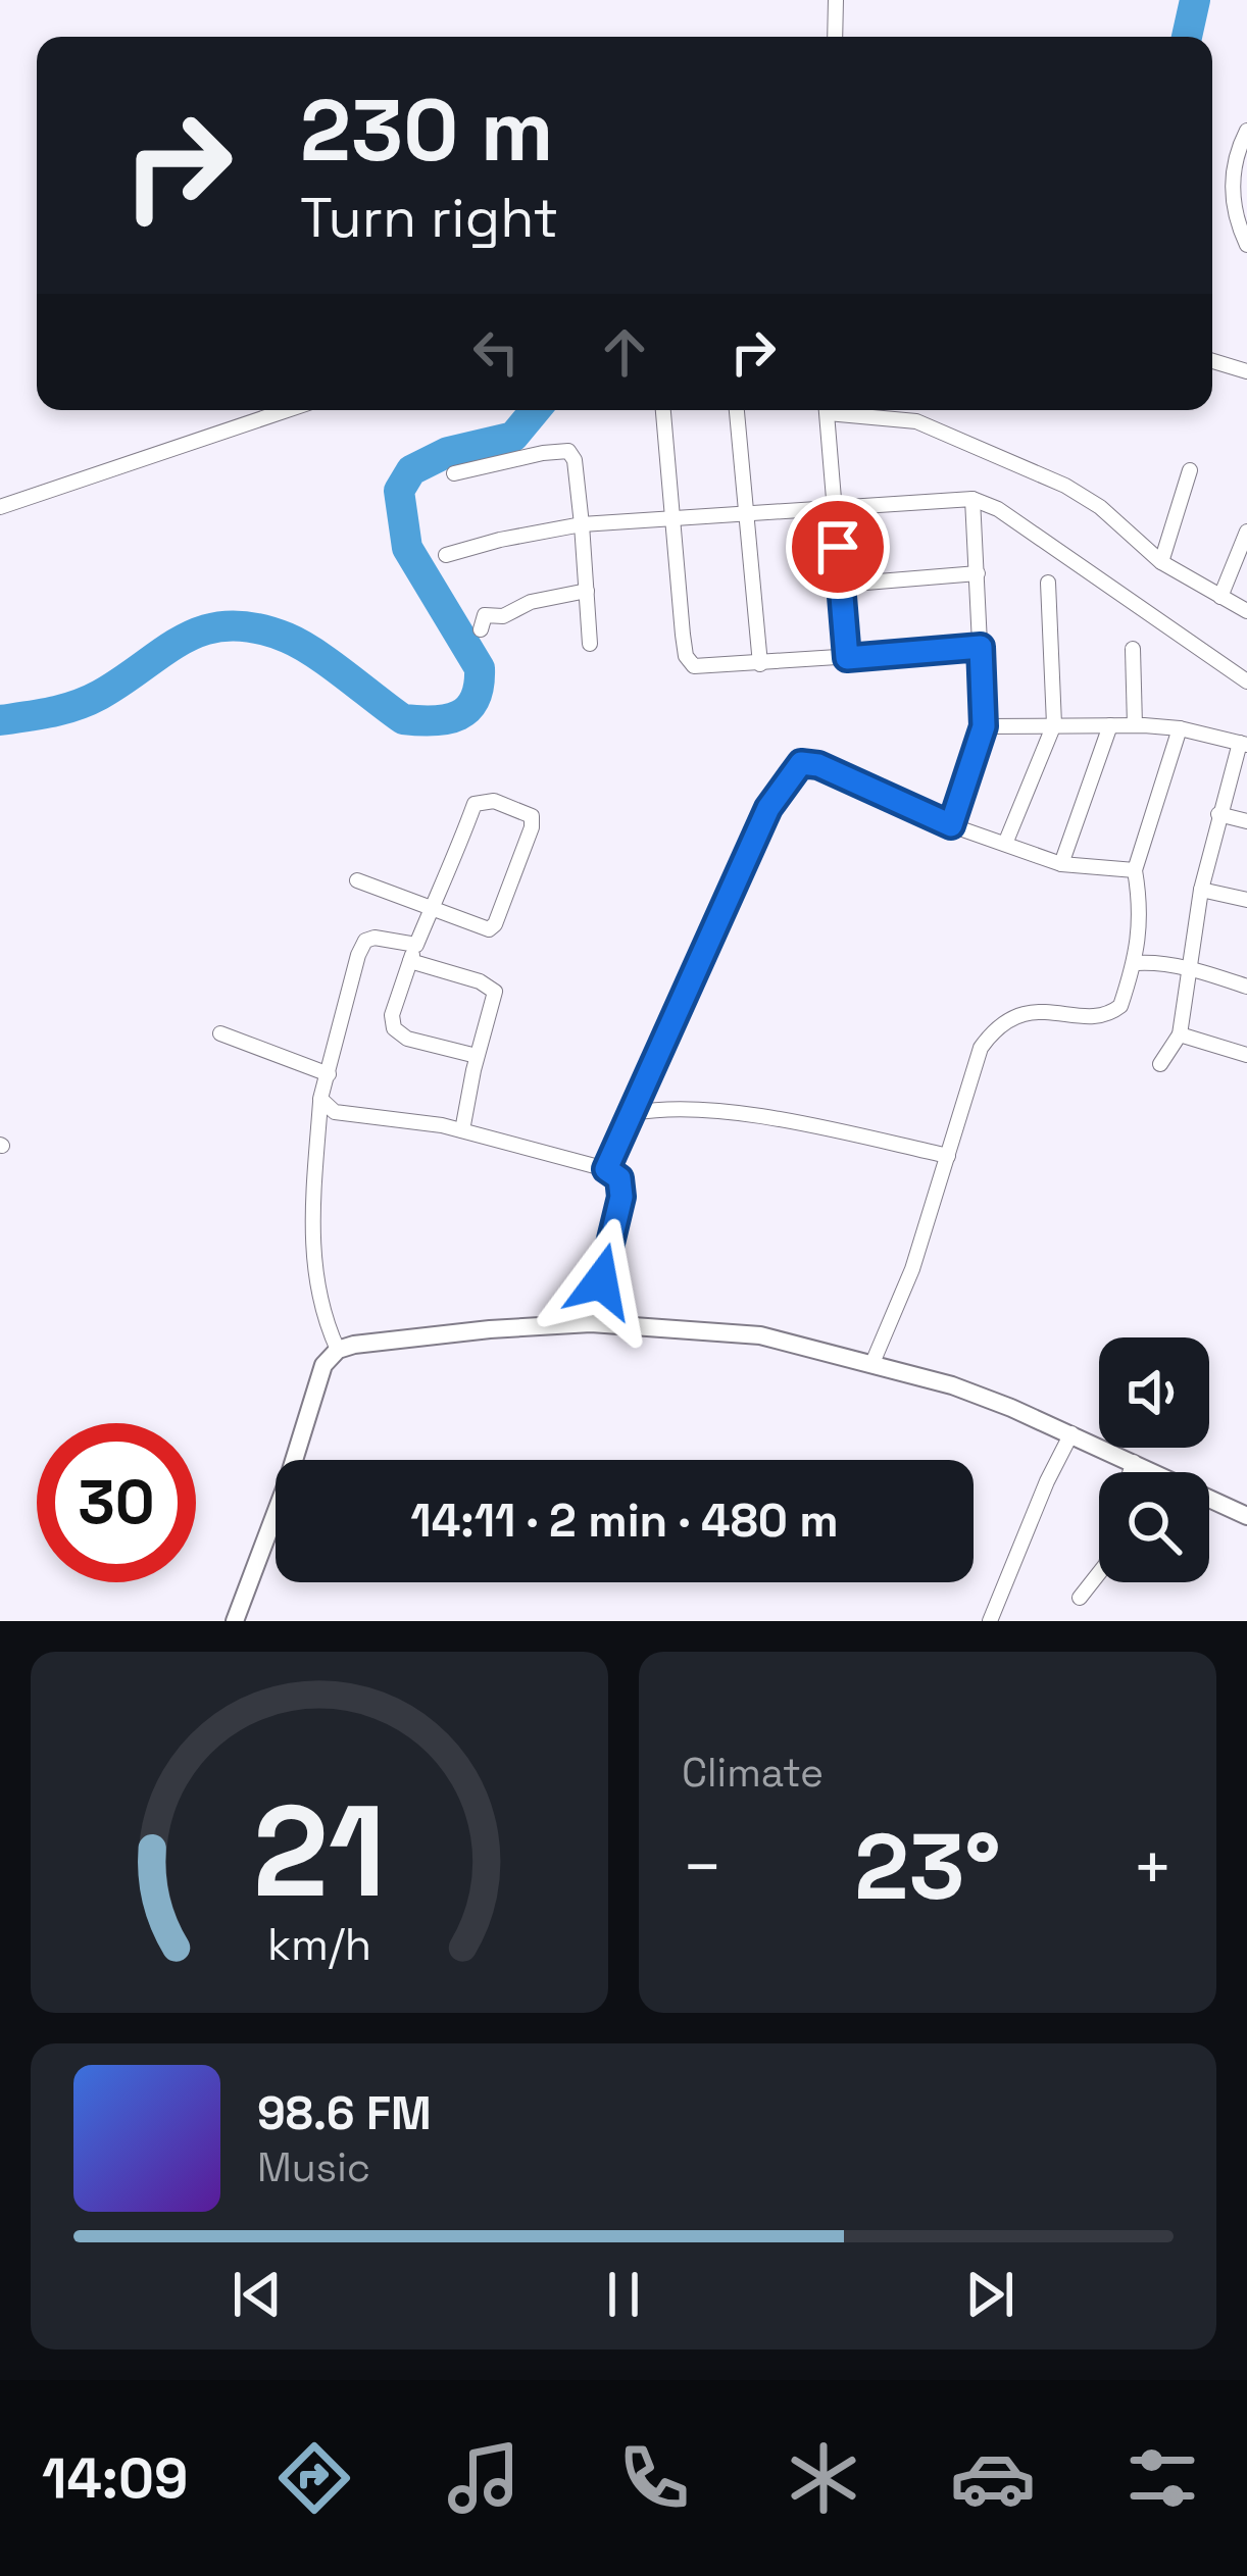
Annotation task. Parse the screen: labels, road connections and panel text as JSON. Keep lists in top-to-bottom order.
{
  "page": {
    "turn": ["230 m", "Turn right"],
    "limit": "30",
    "trip": "14:11 · 2 min · 480 m",
    "tile": "Climate",
    "heat": ["−", "23°", "+"],
    "song": ["98.6 FM", "Music"],
    "tabs": "14:09",
    "gauge": ["21", "km/h"]
  }
}
